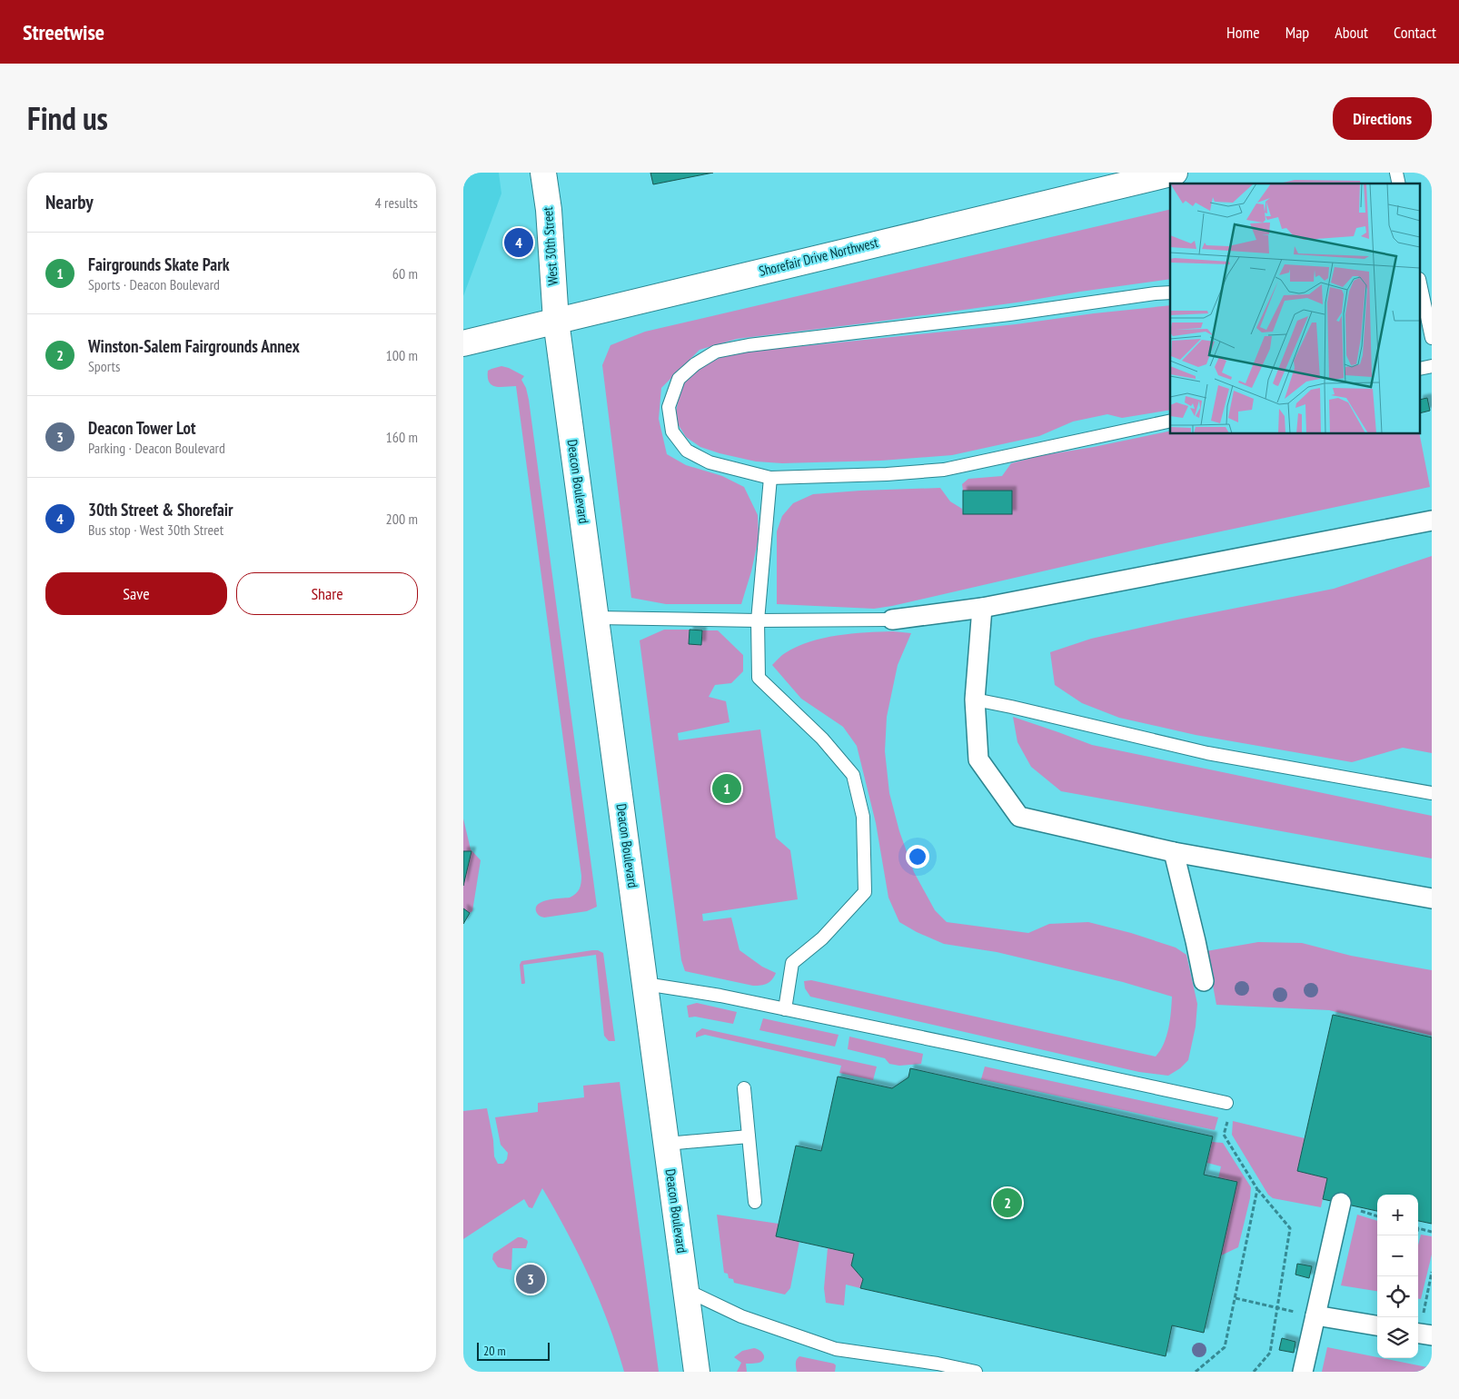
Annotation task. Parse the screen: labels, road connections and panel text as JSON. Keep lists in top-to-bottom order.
{
  "streets": {
    "street": ["West 30th Street", "Shorefair Drive Northwest", "Deacon Boulevard"]
  },
  "crossings": [
    ["West 30th Street", "Shorefair Drive Northwest"],
    ["West 30th Street", "Deacon Boulevard"],
    ["Shorefair Drive Northwest", "Deacon Boulevard"]
  ],
  "scale_bar": "20 m",
  "page": {
    "header": "Streetwise",
    "nav": [
      "Home",
      "Map",
      "About",
      "Contact"
    ],
    "title": "Find us",
    "buttons": [
      "Directions",
      ["Save", "Share"]
    ],
    "heading": ["Nearby", "4 results"],
    "pins": [
      "4",
      "1",
      "2",
      "3"
    ],
    "list": [
      {
        "mark": "1",
        "name": "Fairgrounds Skate Park",
        "note": "Sports · Deacon Boulevard",
        "value": "60 m"
      },
      {
        "mark": "2",
        "name": "Winston-Salem Fairgrounds Annex",
        "note": "Sports",
        "value": "100 m"
      },
      {
        "mark": "3",
        "name": "Deacon Tower Lot",
        "note": "Parking · Deacon Boulevard",
        "value": "160 m"
      },
      {
        "mark": "4",
        "name": "30th Street & Shorefair",
        "note": "Bus stop · West 30th Street",
        "value": "200 m"
      }
    ],
    "map_buttons": ["+", "−"],
    "scale": "20 m"
  }
}
